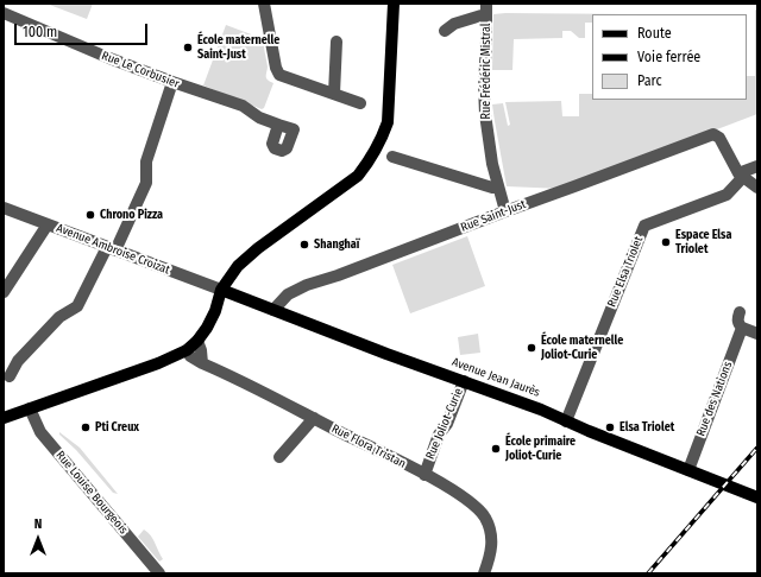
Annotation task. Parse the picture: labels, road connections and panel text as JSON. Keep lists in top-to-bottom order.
{
  "streets": {
    "main road": ["Avenue Jean Jaurès"],
    "street": [
      "Rue Le Corbusier",
      "Rue Frédéric Mistral",
      "Rue Saint-Just",
      "Avenue Ambroise Croizat",
      "Rue Elsa Triolet",
      "Rue des Nations",
      "Rue Joliot-Curie",
      "Rue Flora Tristan",
      "Rue Louise Bourgeois"
    ]
  },
  "crossings": [
    ["Rue Frédéric Mistral", "Rue Saint-Just"],
    ["Rue Saint-Just", "Rue Elsa Triolet"],
    ["Rue Saint-Just", "Avenue Jean Jaurès"],
    ["Avenue Ambroise Croizat", "Avenue Jean Jaurès"],
    ["Rue Elsa Triolet", "Avenue Jean Jaurès"],
    ["Avenue Jean Jaurès", "Rue des Nations"],
    ["Avenue Jean Jaurès", "Rue Joliot-Curie"],
    ["Rue Joliot-Curie", "Rue Flora Tristan"]
  ],
  "places": [
    "École maternelle Saint-Just",
    "Chrono Pizza",
    "Espace Elsa Triolet",
    "Shanghaï",
    "École maternelle Joliot-Curie",
    "Pti Creux",
    "Elsa Triolet",
    "École primaire Joliot-Curie"
  ],
  "legend": ["Route", "Voie ferrée", "Parc"],
  "scale_bar": "100 m",
  "north": "top"
}
